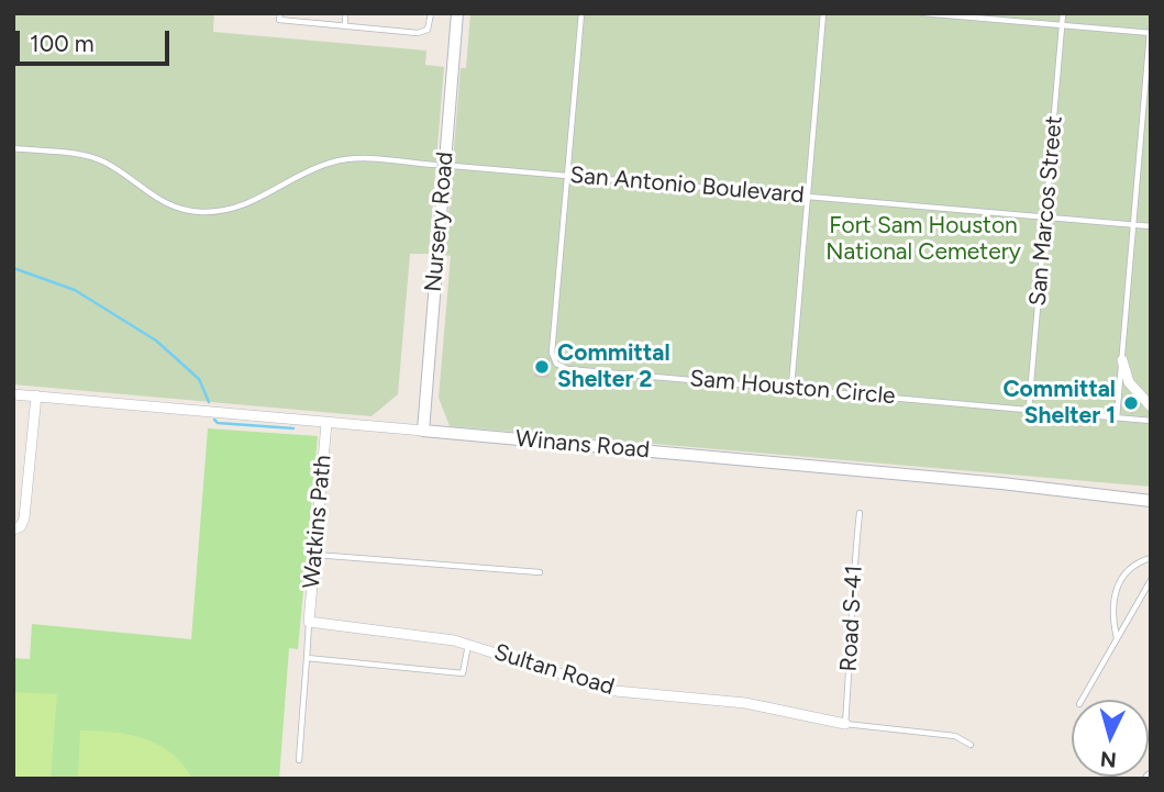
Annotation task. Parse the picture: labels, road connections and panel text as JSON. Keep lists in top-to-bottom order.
{
  "streets": {
    "street": [
      "Nursery Road",
      "Winans Road",
      "Watkins Path",
      "Sultan Road"
    ],
    "lane": [
      "San Antonio Boulevard",
      "San Marcos Street",
      "Sam Houston Circle",
      "Road S-41"
    ]
  },
  "crossings": [
    ["San Antonio Boulevard", "San Marcos Street"],
    ["San Antonio Boulevard", "Sam Houston Circle"],
    ["San Marcos Street", "Sam Houston Circle"],
    ["Nursery Road", "Winans Road"],
    ["Winans Road", "Watkins Path"],
    ["Watkins Path", "Sultan Road"],
    ["Road S-41", "Sultan Road"]
  ],
  "parks": ["Fort Sam Houston National Cemetery"],
  "places": ["Committal Shelter 2", "Committal Shelter 1"],
  "scale_bar": "100 m",
  "north": "bottom"
}
